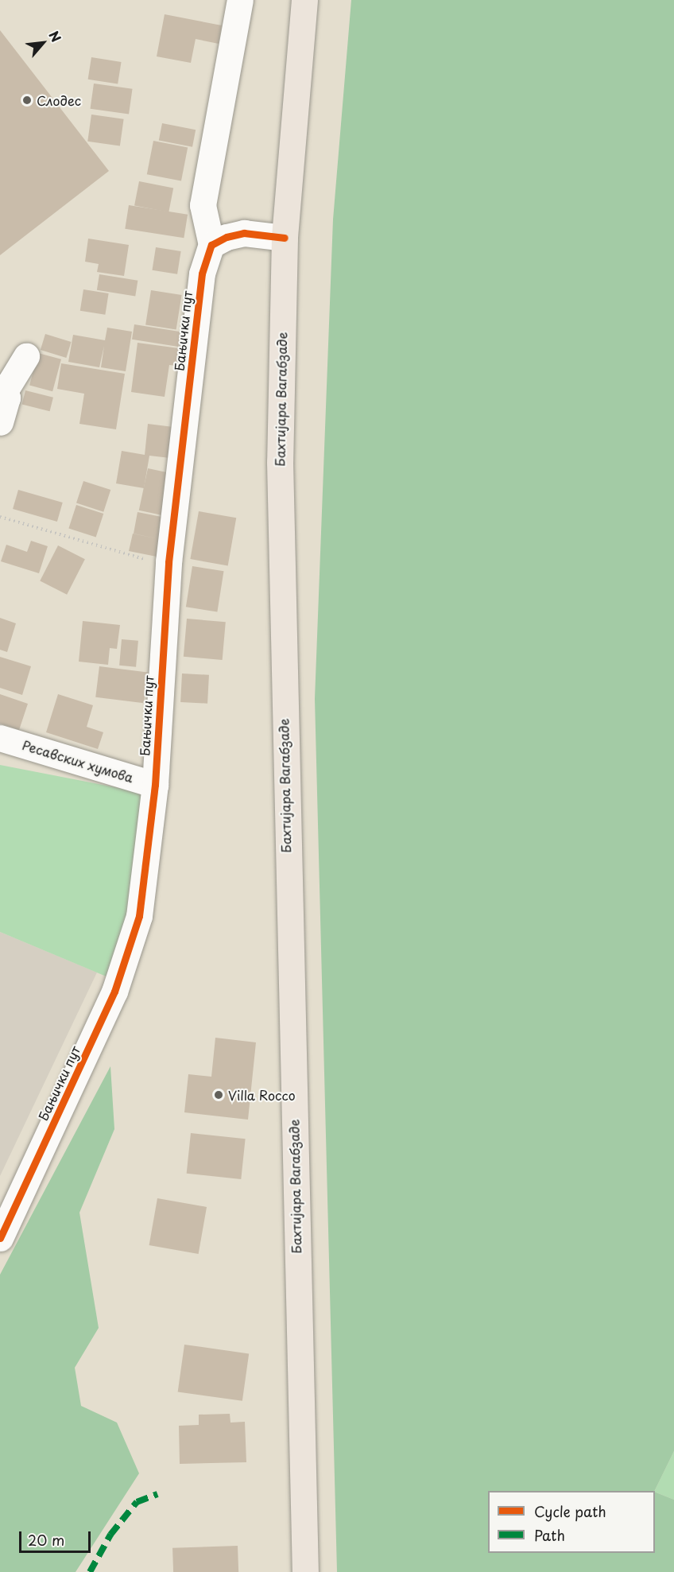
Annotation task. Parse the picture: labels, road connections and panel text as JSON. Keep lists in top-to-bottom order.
{
  "streets": {
    "main road": ["Бахтијара Вагабзаде"],
    "street": ["Бањички пут", "Ресавских хумова"]
  },
  "crossings": [
    ["Бањички пут", "Ресавских хумова"]
  ],
  "places": ["Слодес", "Villa Rocco"],
  "legend": ["Cycle path", "Path"],
  "scale_bar": "20 m",
  "north": "top right"
}
